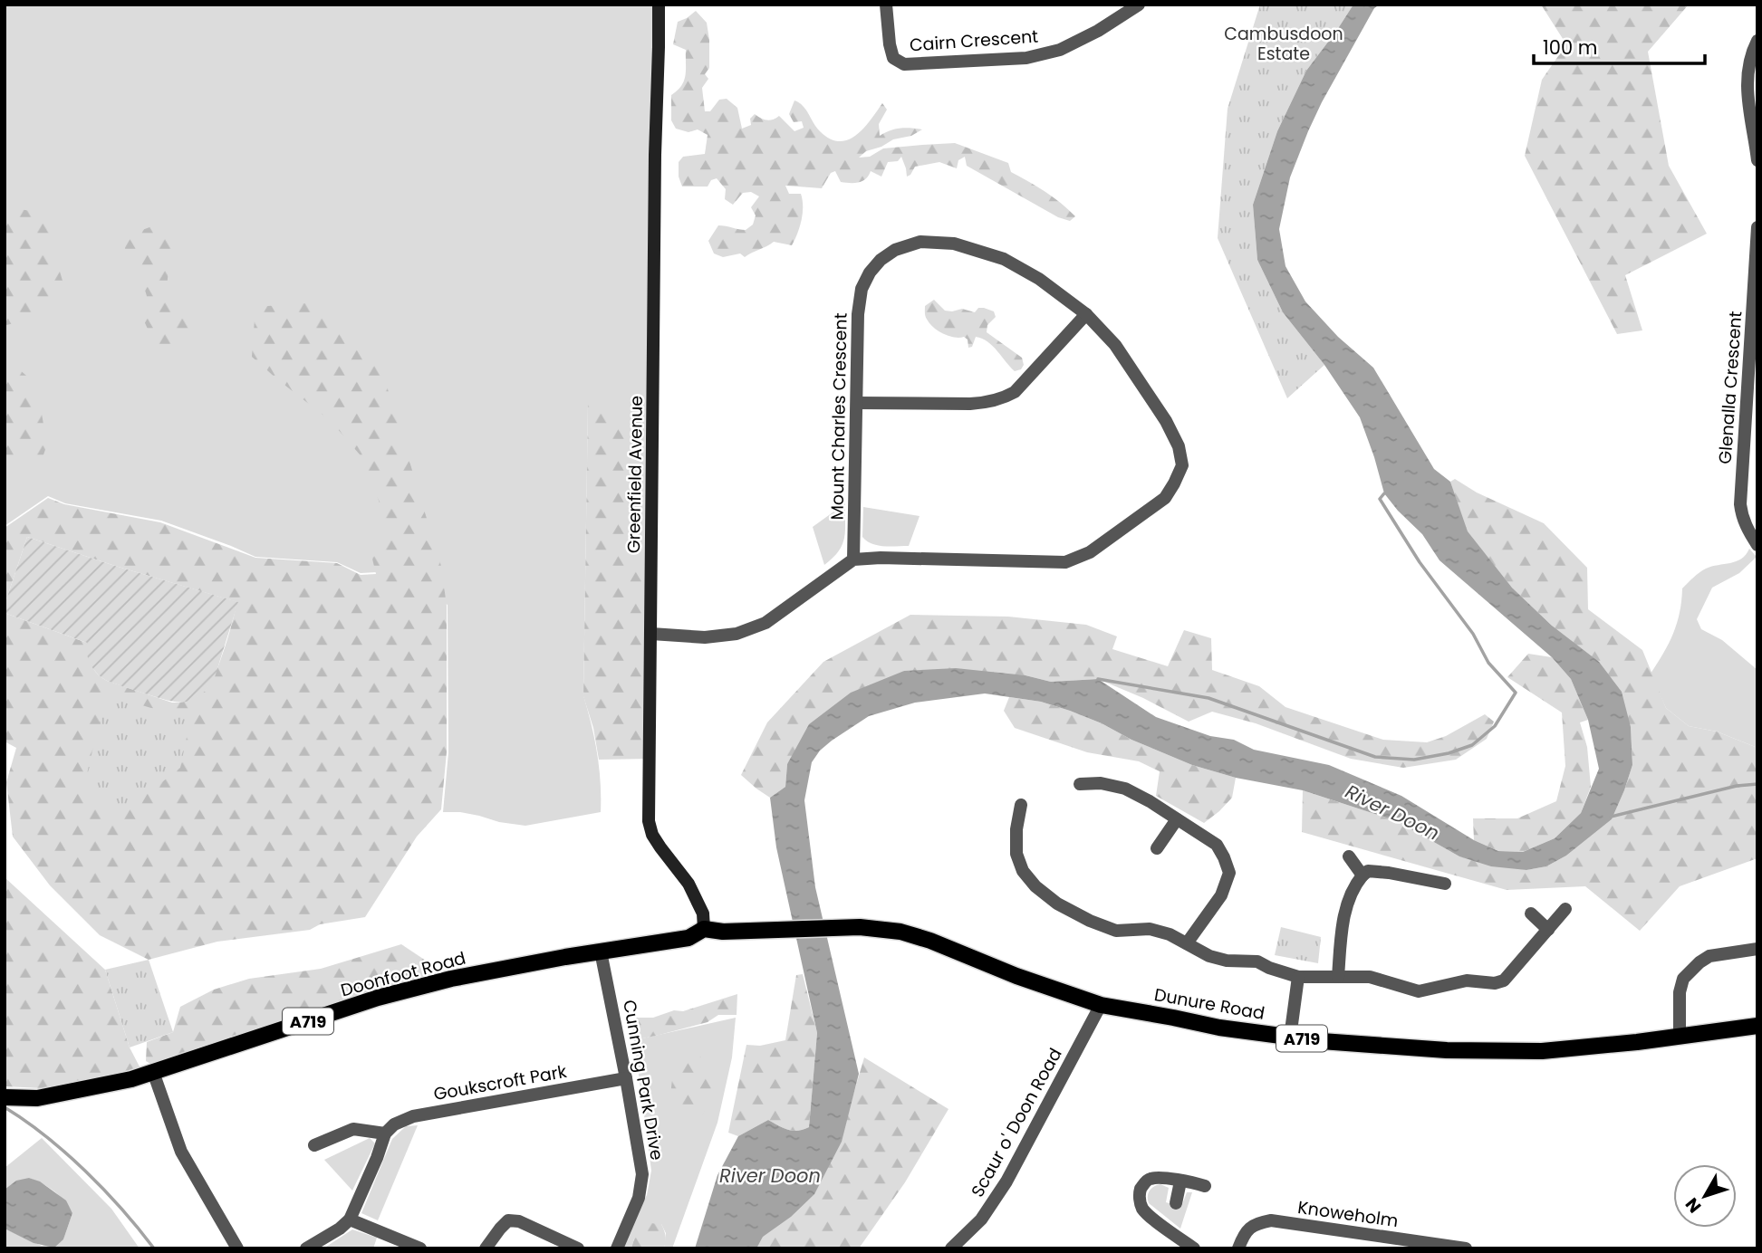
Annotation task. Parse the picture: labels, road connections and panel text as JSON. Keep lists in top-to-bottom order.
{
  "streets": {
    "main road": ["Doonfoot Road", "Dunure Road", "A719"],
    "street": [
      "Cairn Crescent",
      "Glenalla Crescent",
      "Mount Charles Crescent",
      "Greenfield Avenue",
      "Cunning Park Drive",
      "Goukscroft Park",
      "Scaur o' Doon Road",
      "Knoweholm"
    ]
  },
  "crossings": [
    ["Greenfield Avenue", "Doonfoot Road"],
    ["Greenfield Avenue", "Dunure Road"],
    ["Doonfoot Road", "Dunure Road"],
    ["Doonfoot Road", "Cunning Park Drive"],
    ["Dunure Road", "Scaur o' Doon Road"],
    ["Cunning Park Drive", "Goukscroft Park"]
  ],
  "water": ["River Doon"],
  "parks": ["Cambusdoon Estate"],
  "scale_bar": "100 m",
  "north": "bottom left"
}
